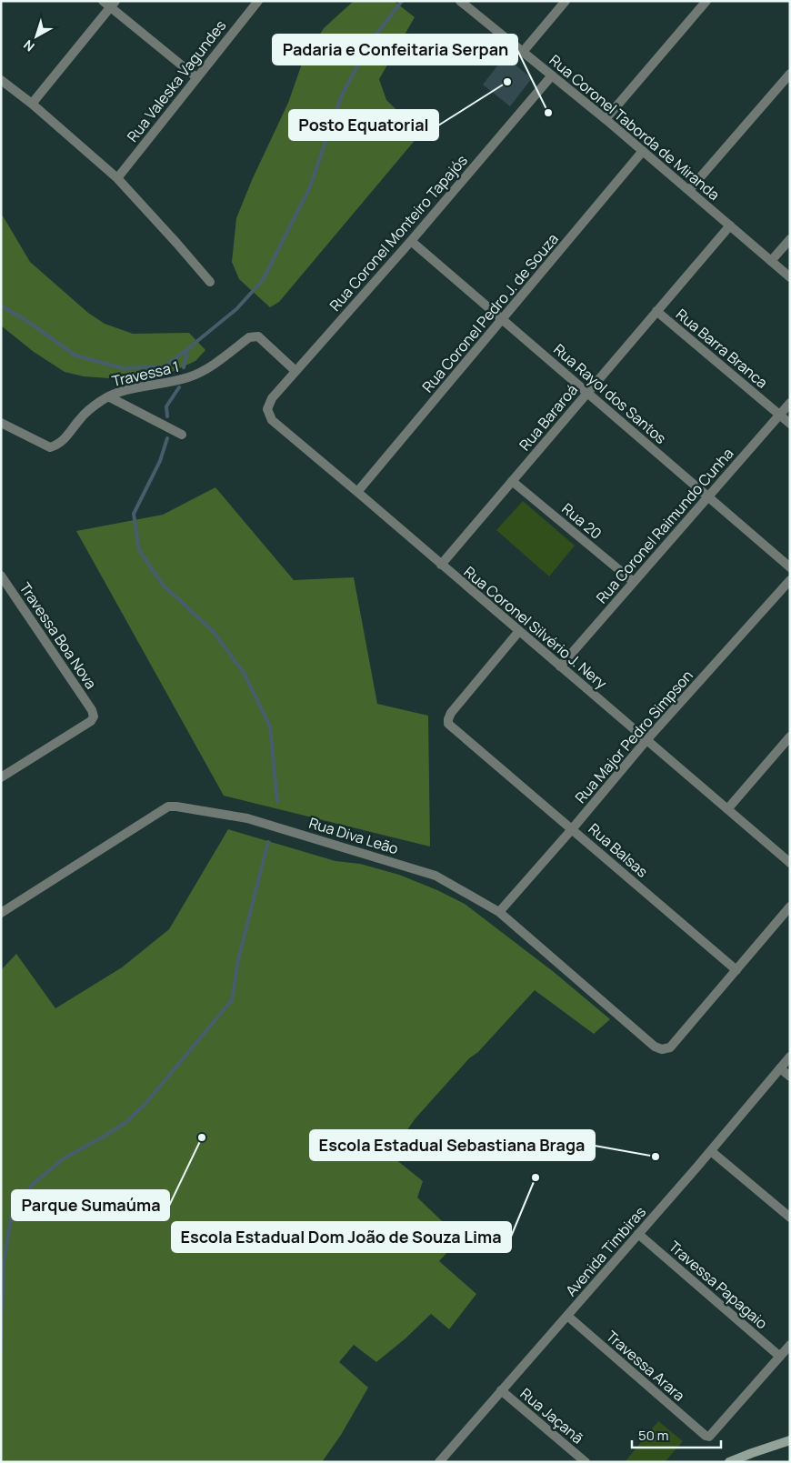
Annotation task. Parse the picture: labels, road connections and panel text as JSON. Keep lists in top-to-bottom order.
{
  "streets": {
    "street": [
      "Rua Valeska Vagundes",
      "Rua Coronel Taborda de Miranda",
      "Rua Coronel Monteiro Tapajós",
      "Rua Coronel Pedro J. de Souza",
      "Rua Barra Branca",
      "Travessa 1",
      "Rua Rayol dos Santos",
      "Rua Bararoá",
      "Rua 20",
      "Rua Coronel Raimundo Cunha",
      "Rua Coronel Silvério J. Nery",
      "Travessa Boa Nova",
      "Rua Major Pedro Simpson",
      "Rua Diva Leão",
      "Rua Balsas",
      "Avenida Timbiras",
      "Travessa Papagaio",
      "Travessa Arara",
      "Rua Jaçanã"
    ]
  },
  "crossings": [
    ["Rua Coronel Taborda de Miranda", "Rua Coronel Monteiro Tapajós"],
    ["Rua Coronel Taborda de Miranda", "Rua Coronel Pedro J. de Souza"],
    ["Rua Coronel Taborda de Miranda", "Rua Bararoá"],
    ["Rua Coronel Monteiro Tapajós", "Travessa 1"],
    ["Rua Coronel Monteiro Tapajós", "Rua Rayol dos Santos"],
    ["Rua Coronel Monteiro Tapajós", "Rua Coronel Silvério J. Nery"],
    ["Rua Coronel Pedro J. de Souza", "Rua Rayol dos Santos"],
    ["Rua Coronel Pedro J. de Souza", "Rua Coronel Silvério J. Nery"],
    ["Rua Barra Branca", "Rua Bararoá"],
    ["Rua Barra Branca", "Rua Coronel Raimundo Cunha"],
    ["Rua Rayol dos Santos", "Rua Bararoá"],
    ["Rua Rayol dos Santos", "Rua Coronel Raimundo Cunha"],
    ["Rua Bararoá", "Rua 20"],
    ["Rua Bararoá", "Rua Coronel Silvério J. Nery"],
    ["Rua 20", "Rua Coronel Raimundo Cunha"],
    ["Rua Coronel Raimundo Cunha", "Rua Coronel Silvério J. Nery"],
    ["Rua Coronel Silvério J. Nery", "Rua Major Pedro Simpson"],
    ["Rua Coronel Silvério J. Nery", "Rua Balsas"],
    ["Rua Major Pedro Simpson", "Rua Diva Leão"],
    ["Rua Major Pedro Simpson", "Rua Balsas"],
    ["Rua Diva Leão", "Rua Balsas"],
    ["Avenida Timbiras", "Travessa Papagaio"],
    ["Avenida Timbiras", "Travessa Arara"],
    ["Avenida Timbiras", "Rua Jaçanã"],
    ["Travessa Papagaio", "Travessa Arara"]
  ],
  "places": [
    "Posto Equatorial",
    "Padaria e Confeitaria Serpan",
    "Parque Sumaúma",
    "Escola Estadual Sebastiana Braga",
    "Escola Estadual Dom João de Souza Lima"
  ],
  "scale_bar": "50 m",
  "north": "bottom left"
}
